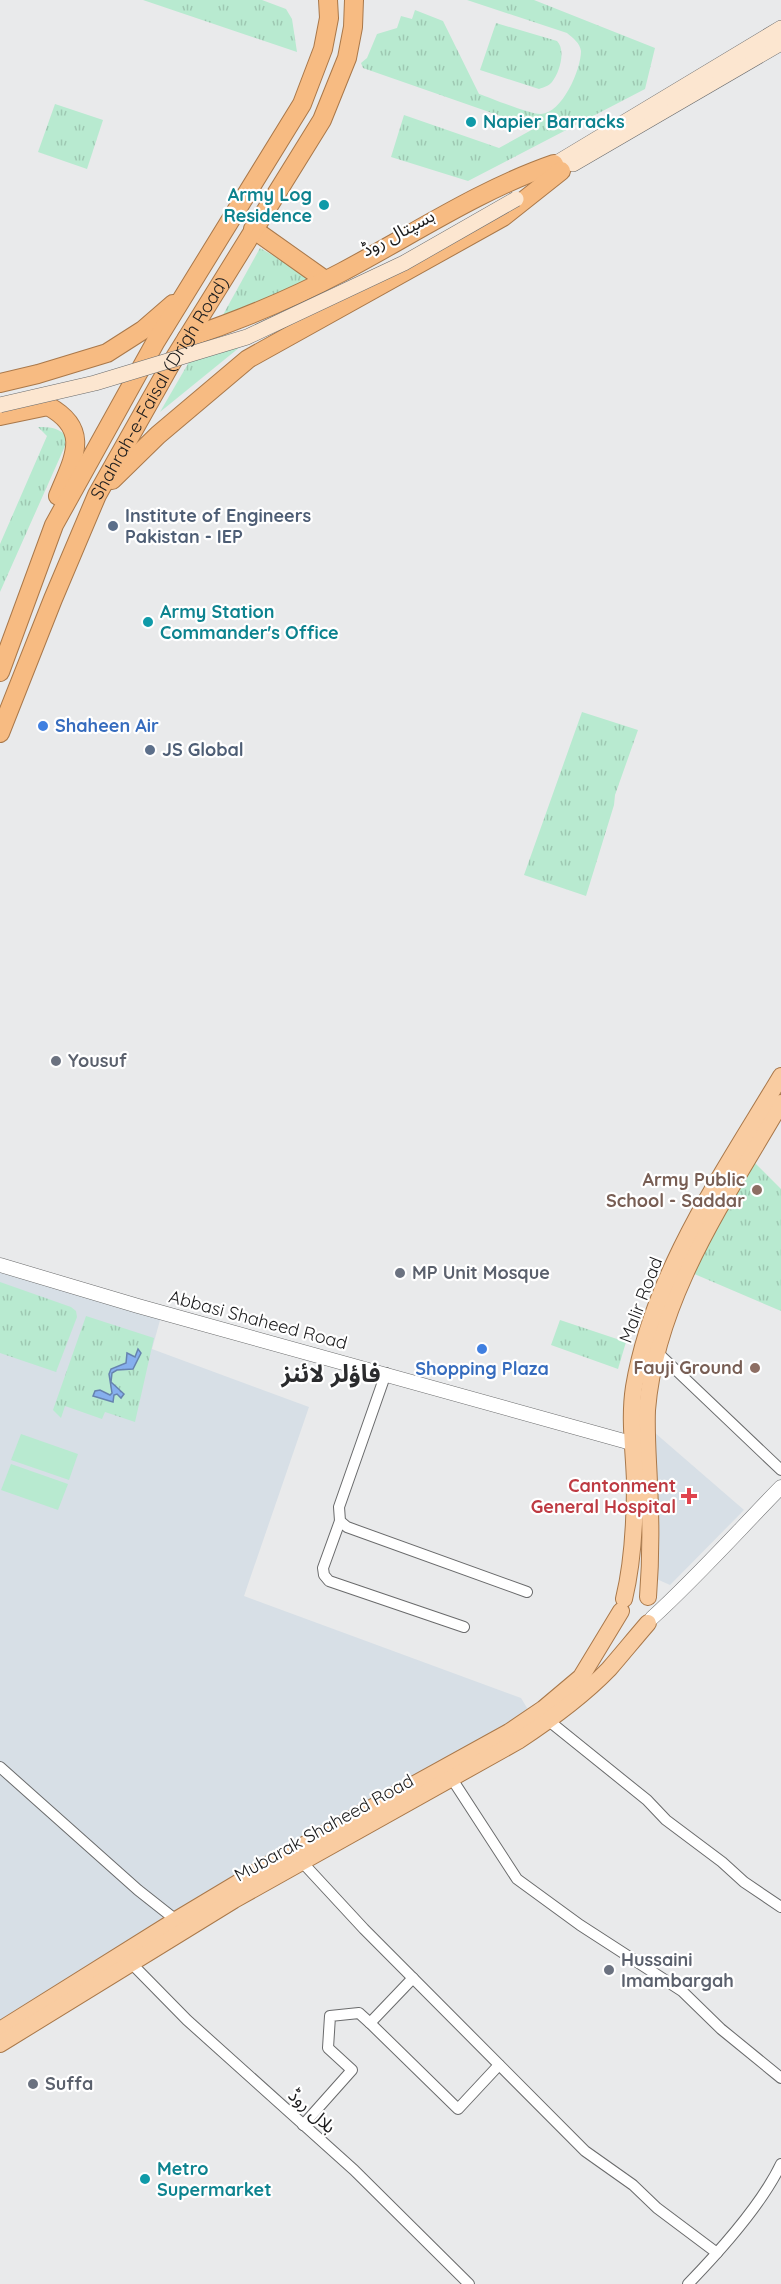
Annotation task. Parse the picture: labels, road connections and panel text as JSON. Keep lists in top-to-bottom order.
{
  "streets": {
    "highway": ["Shahrah-e-Faisal (Drigh Road)"],
    "main road": ["ہسپتال روڈ", "Malir Road", "Mubarak Shaheed Road"],
    "street": ["Abbasi Shaheed Road", "بلال روڈ"]
  },
  "crossings": [
    ["Malir Road", "Abbasi Shaheed Road"],
    ["Malir Road", "Mubarak Shaheed Road"],
    ["Mubarak Shaheed Road", "بلال روڈ"]
  ],
  "districts": ["فاؤلر لائنز"],
  "places": {
    "other": [
      "Napier Barracks",
      "Army Log Residence",
      "Institute of Engineers Pakistan - IEP",
      "Army Station Commander's Office",
      "Shaheen Air",
      "JS Global",
      "Yousuf",
      "Army Public School - Saddar",
      "MP Unit Mosque",
      "Shopping Plaza",
      "Fauji Ground",
      "Hussaini Imambargah",
      "Suffa",
      "Metro Supermarket"
    ],
    "health": ["Cantonment General Hospital"]
  }
}
